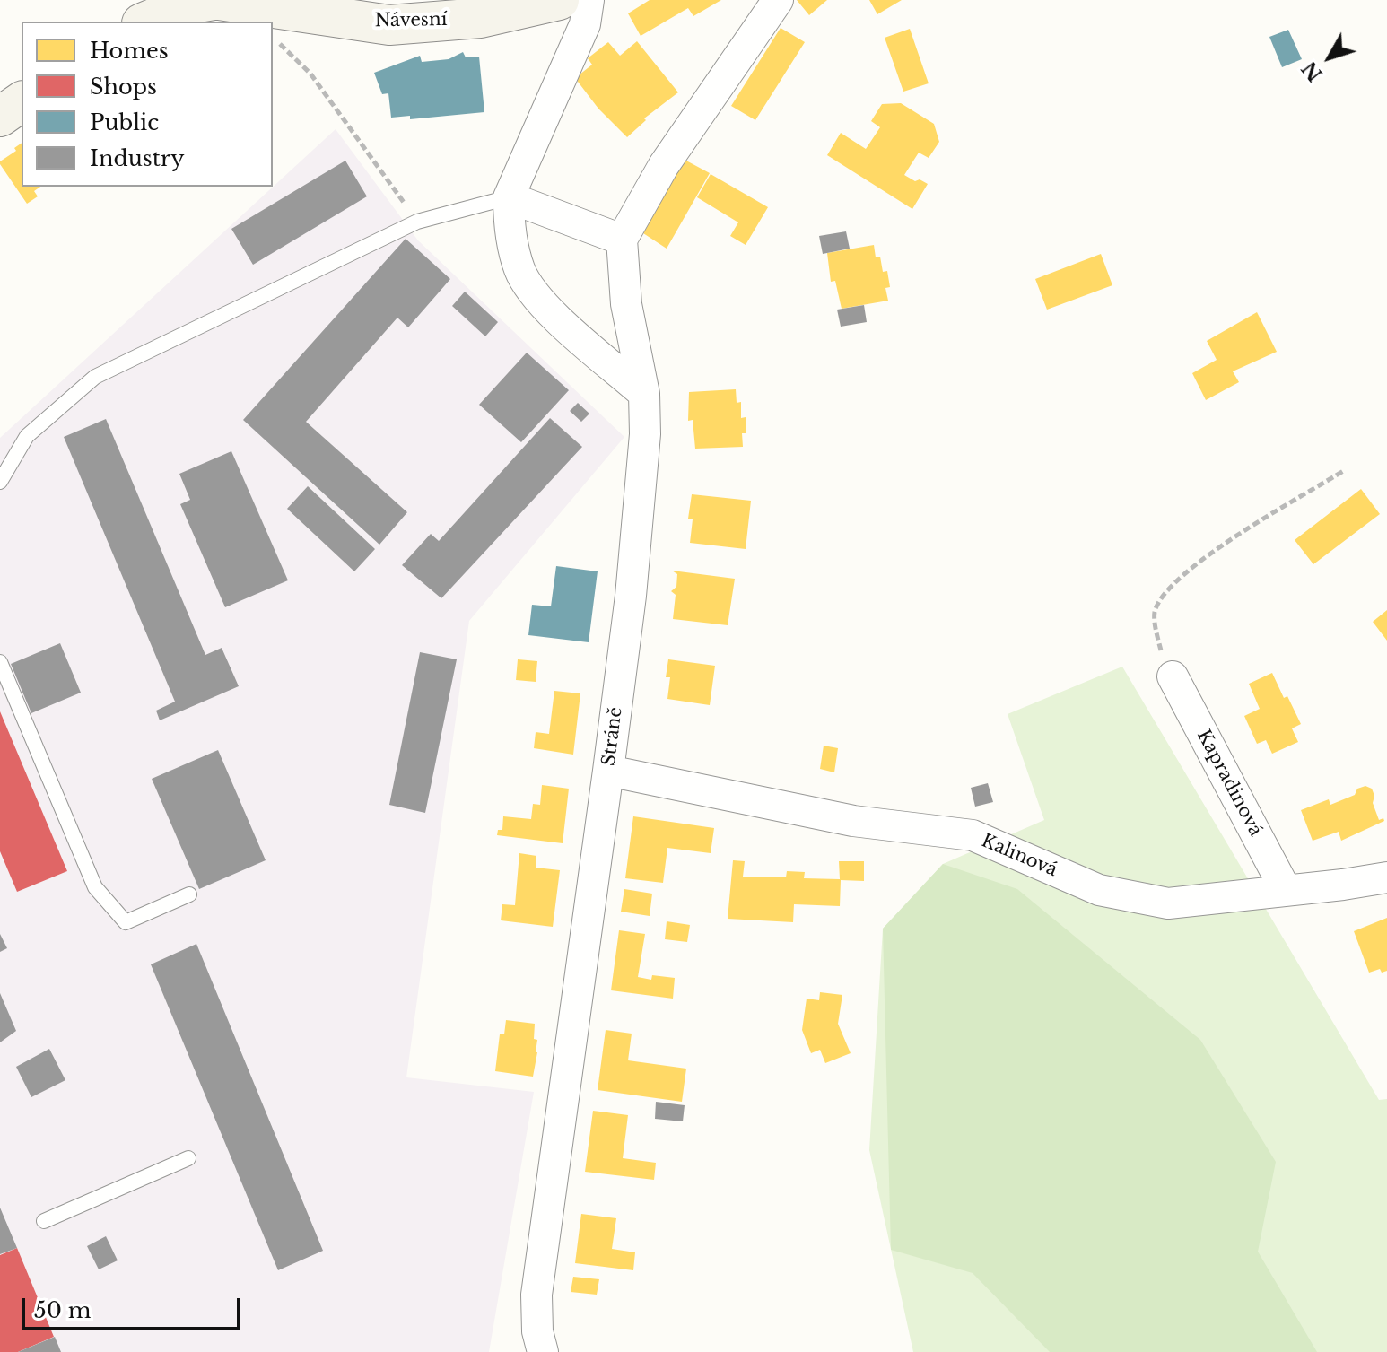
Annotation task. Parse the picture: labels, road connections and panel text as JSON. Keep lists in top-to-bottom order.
{
  "streets": {
    "street": [
      "Návesní",
      "Stráně",
      "Kapradinová",
      "Kalinová"
    ]
  },
  "crossings": [
    ["Stráně", "Kalinová"],
    ["Kapradinová", "Kalinová"]
  ],
  "legend": [
    "Homes",
    "Shops",
    "Public",
    "Industry"
  ],
  "scale_bar": "50 m",
  "north": "bottom left"
}
